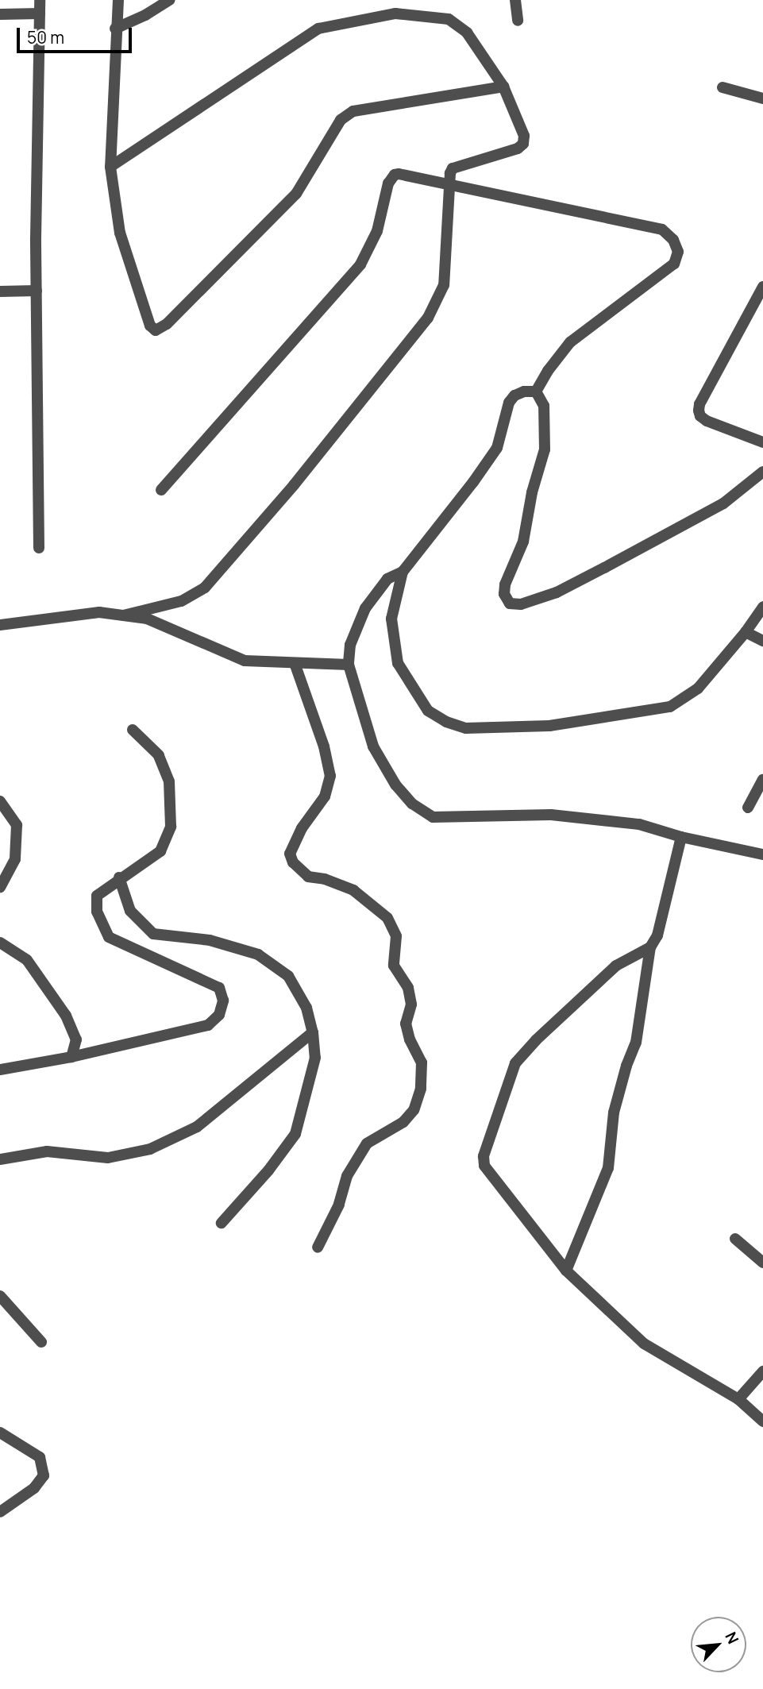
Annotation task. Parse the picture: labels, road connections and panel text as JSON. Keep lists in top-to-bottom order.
{
  "scale_bar": "50 m",
  "north": "top right"
}
